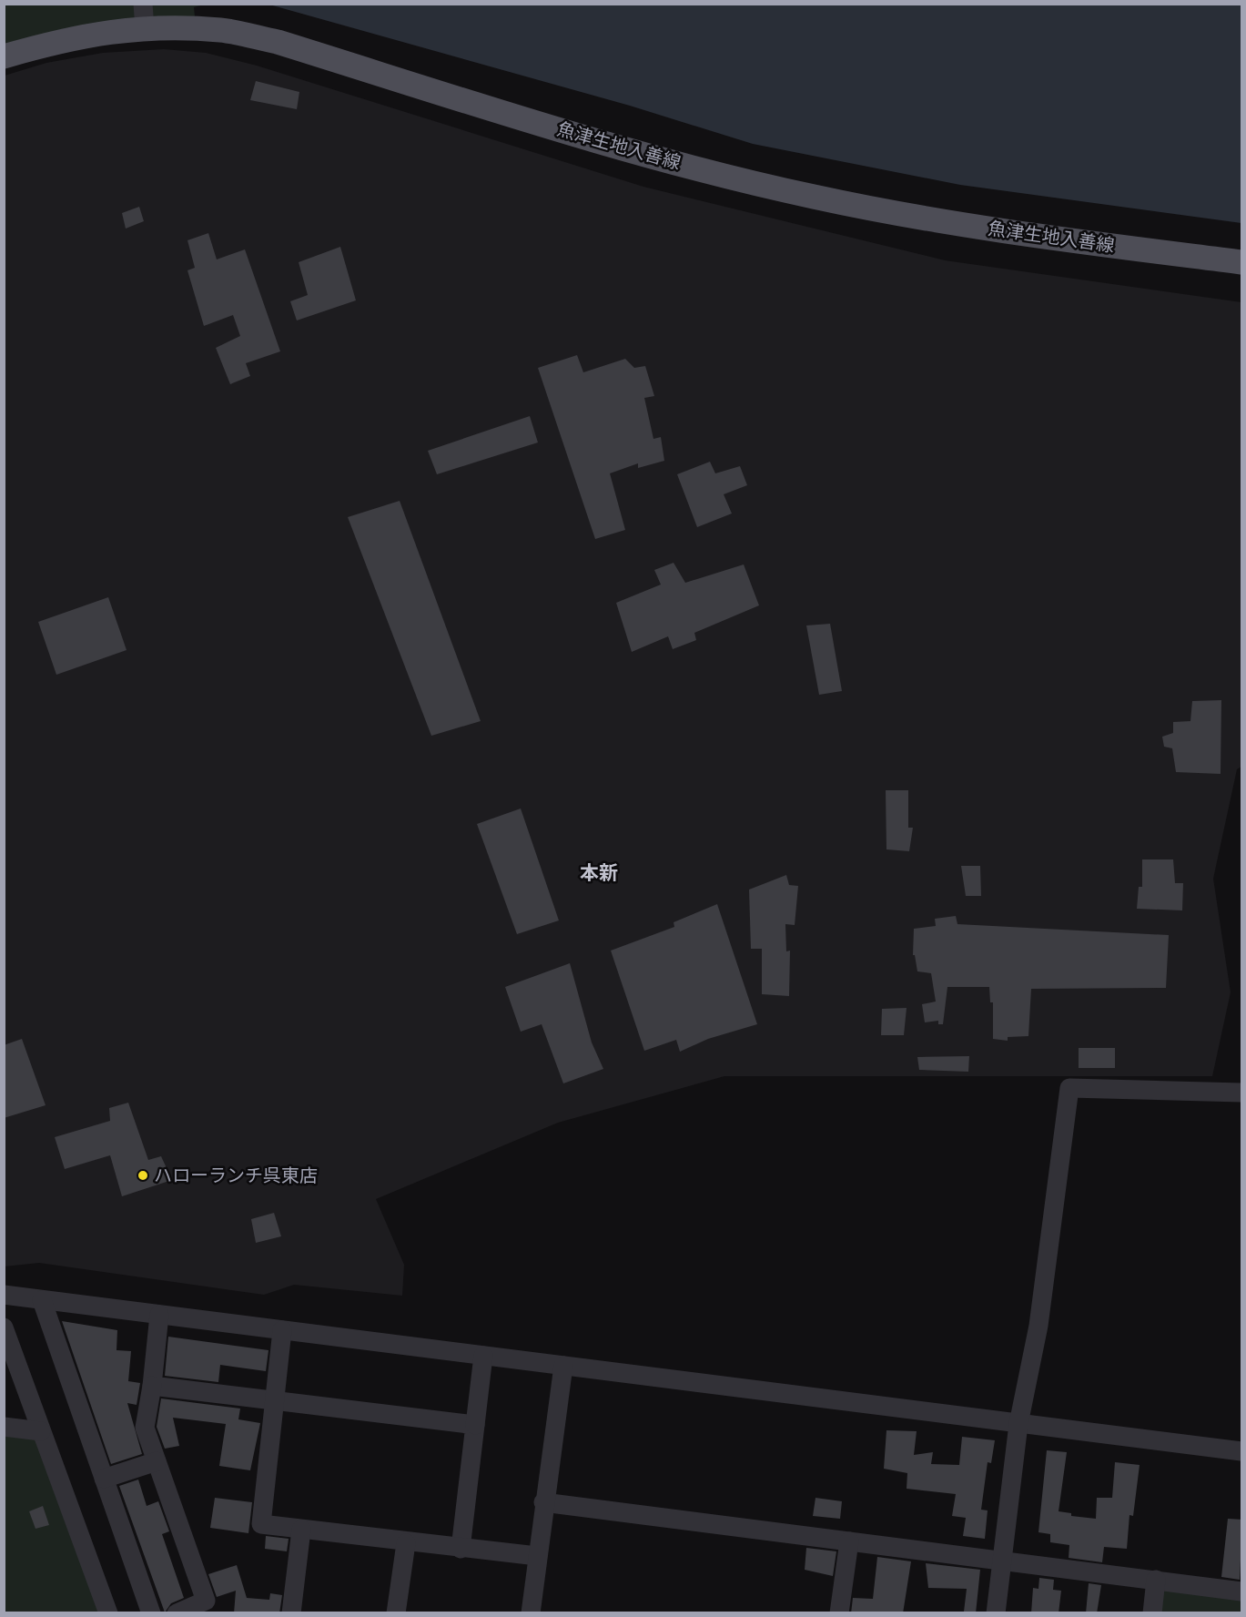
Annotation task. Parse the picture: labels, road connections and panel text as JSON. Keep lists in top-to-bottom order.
{
  "streets": {
    "main road": ["魚津生地入善線"]
  },
  "districts": ["本新"],
  "places": ["ハローランチ呉東店"]
}
